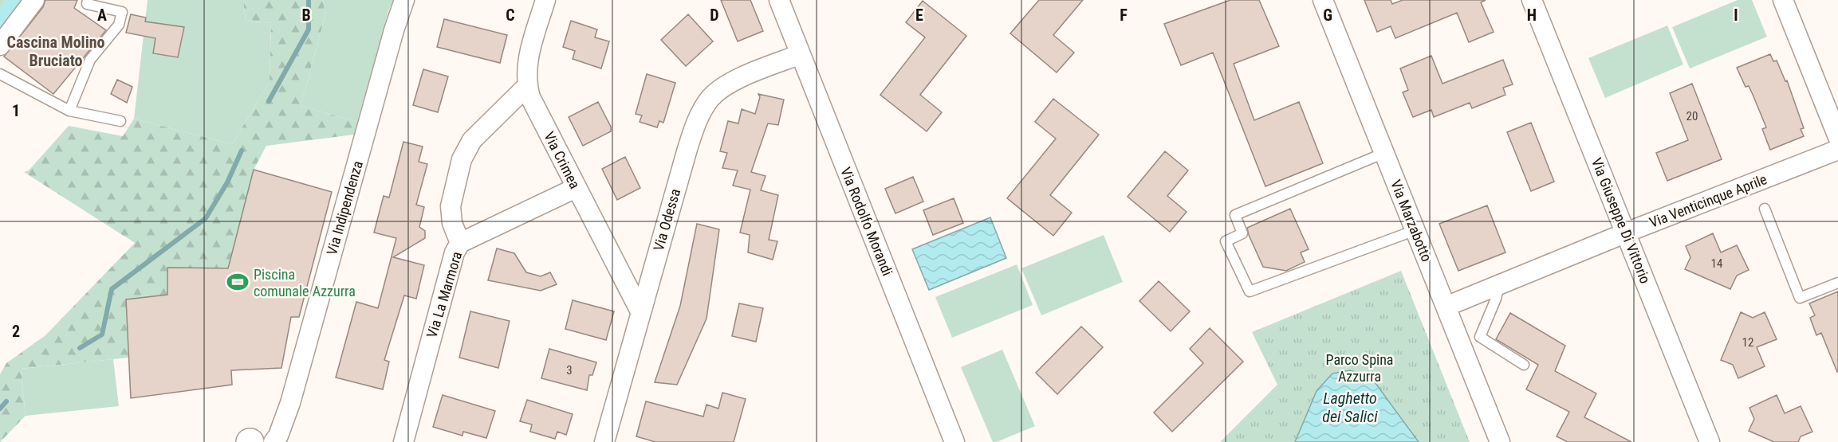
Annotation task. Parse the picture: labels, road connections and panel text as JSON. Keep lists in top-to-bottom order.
{
  "streets": {
    "street": [
      "Via Crimea",
      "Via Venticinque Aprile",
      "Via Indipendenza",
      "Via Odessa",
      "Via Marzabotto",
      "Via Giuseppe Di Vittorio",
      "Via Rodolfo Morandi",
      "Via La Marmora"
    ]
  },
  "crossings": [
    ["Via Crimea", "Via Odessa"],
    ["Via Crimea", "Via La Marmora"],
    ["Via Venticinque Aprile", "Via Marzabotto"],
    ["Via Venticinque Aprile", "Via Giuseppe Di Vittorio"],
    ["Via Odessa", "Via Rodolfo Morandi"]
  ],
  "districts": ["Cascina Molino Bruciato"],
  "water": ["Laghetto dei Salici"],
  "parks": ["Parco Spina Azzurra"],
  "places": {
    "sports": ["Piscina comunale Azzurra"]
  },
  "house_numbers": [
    "20",
    "14",
    "12",
    "3"
  ],
  "grid": {
    "columns": [
      "A",
      "B",
      "C",
      "D",
      "E",
      "F",
      "G",
      "H",
      "I"
    ],
    "rows": ["1", "2"]
  }
}
